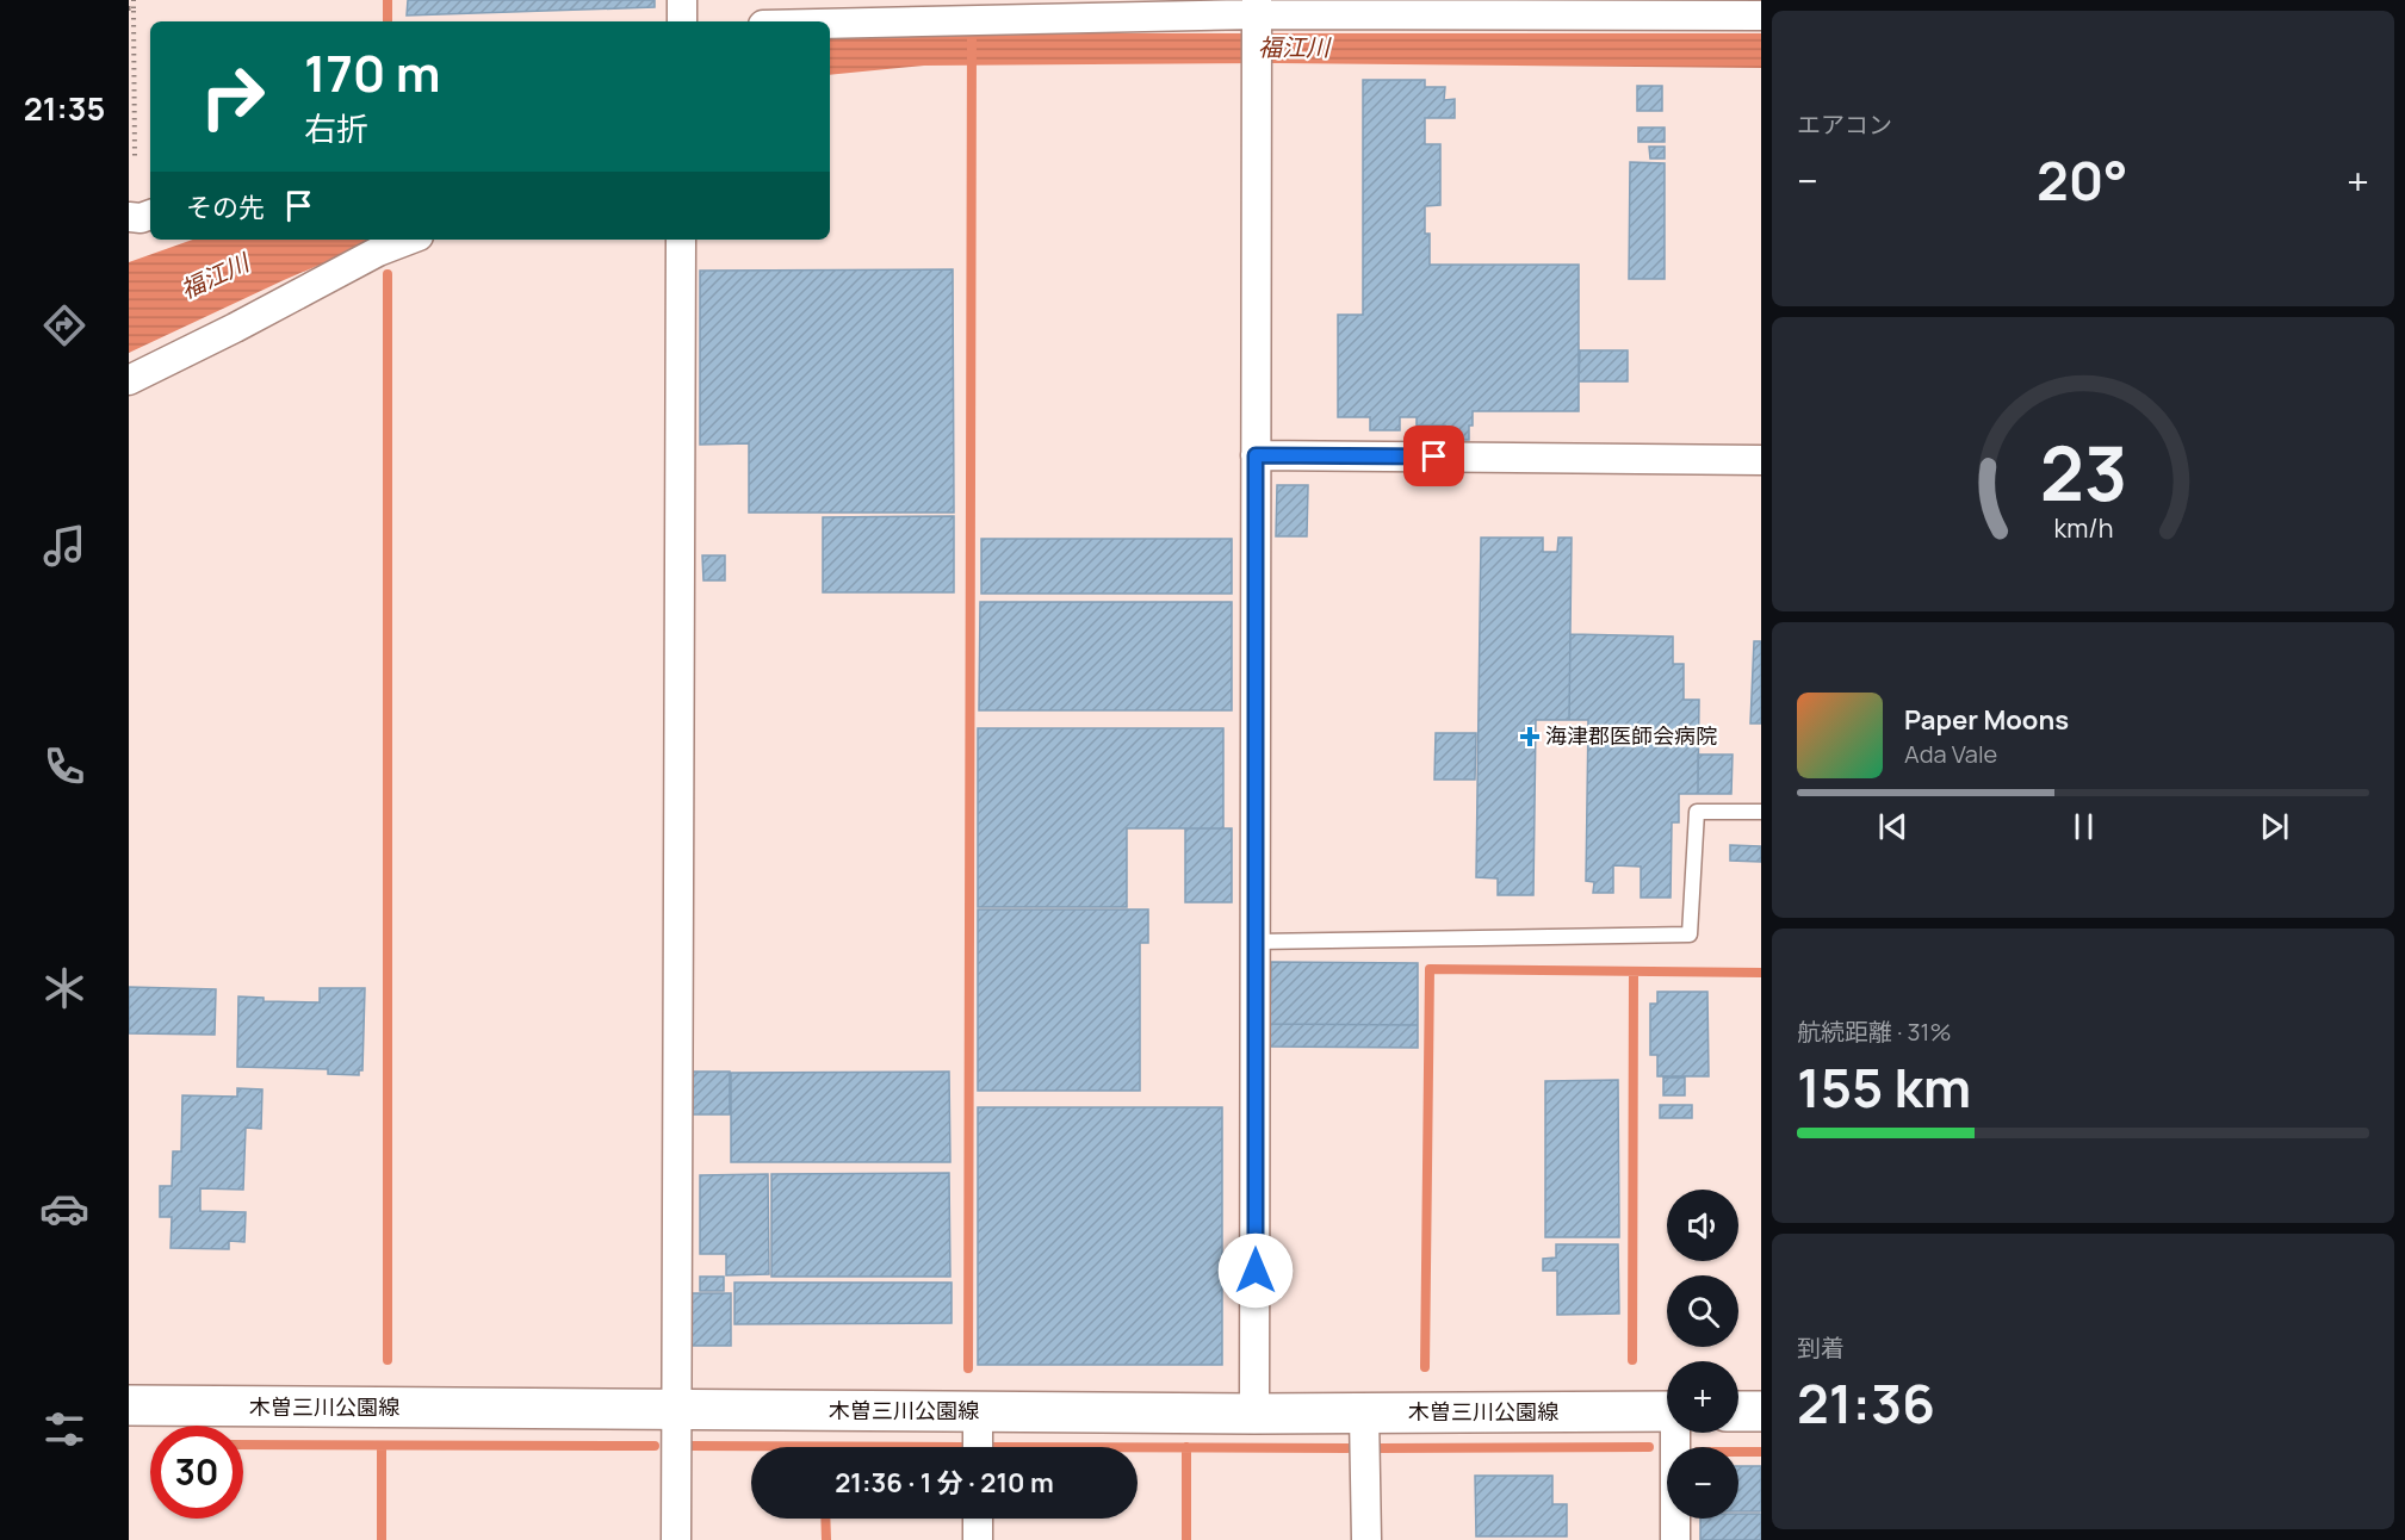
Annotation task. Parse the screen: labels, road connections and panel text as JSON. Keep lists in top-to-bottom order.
{
  "streets": {
    "main road": ["木曽三川公園線"]
  },
  "water": ["福江川"],
  "places": {
    "health": ["海津郡医師会病院"]
  },
  "page": {
    "tabs": "21:35",
    "tile": [
      "エアコン",
      ["航続距離 · 31%", "155 km"],
      ["到着", "21:36"]
    ],
    "turn": ["170 m", "右折"],
    "heat": ["−", "20°", "+"],
    "then": "その先",
    "song": ["Paper Moons", "Ada Vale"],
    "map_buttons": ["+", "−"],
    "limit": "30",
    "trip": "21:36 · 1 分 · 210 m",
    "gauge": ["23", "km/h"]
  }
}
